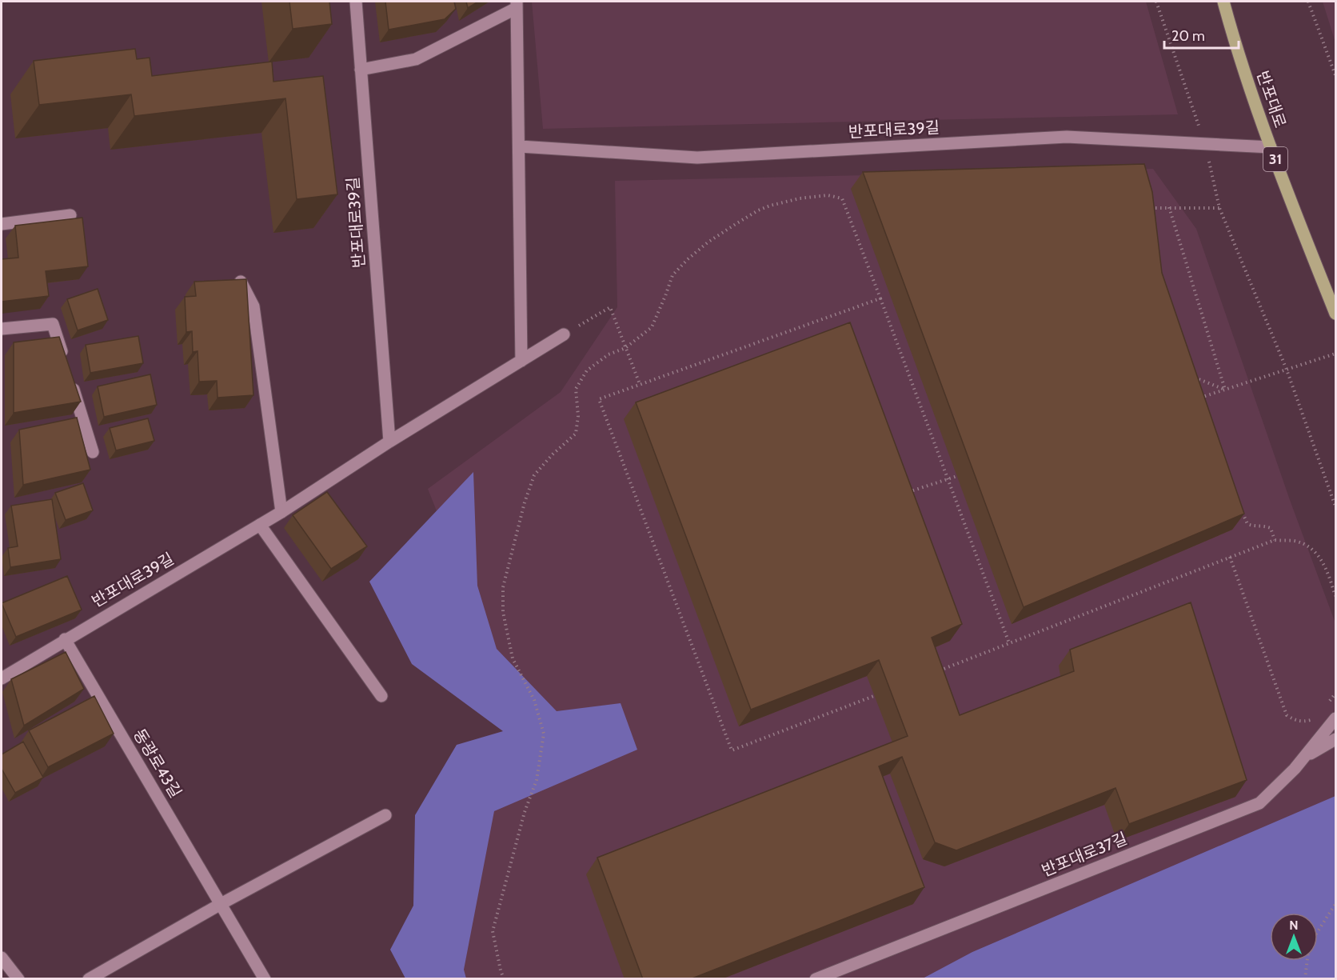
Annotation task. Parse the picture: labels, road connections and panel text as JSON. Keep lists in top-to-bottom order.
{
  "streets": {
    "main road": ["반포대로", "31"],
    "street": ["반포대로39길", "동광로43길", "반포대로37길"]
  },
  "crossings": [
    ["반포대로", "반포대로39길"],
    ["반포대로39길", "동광로43길"]
  ],
  "scale_bar": "20 m",
  "north": "top"
}
